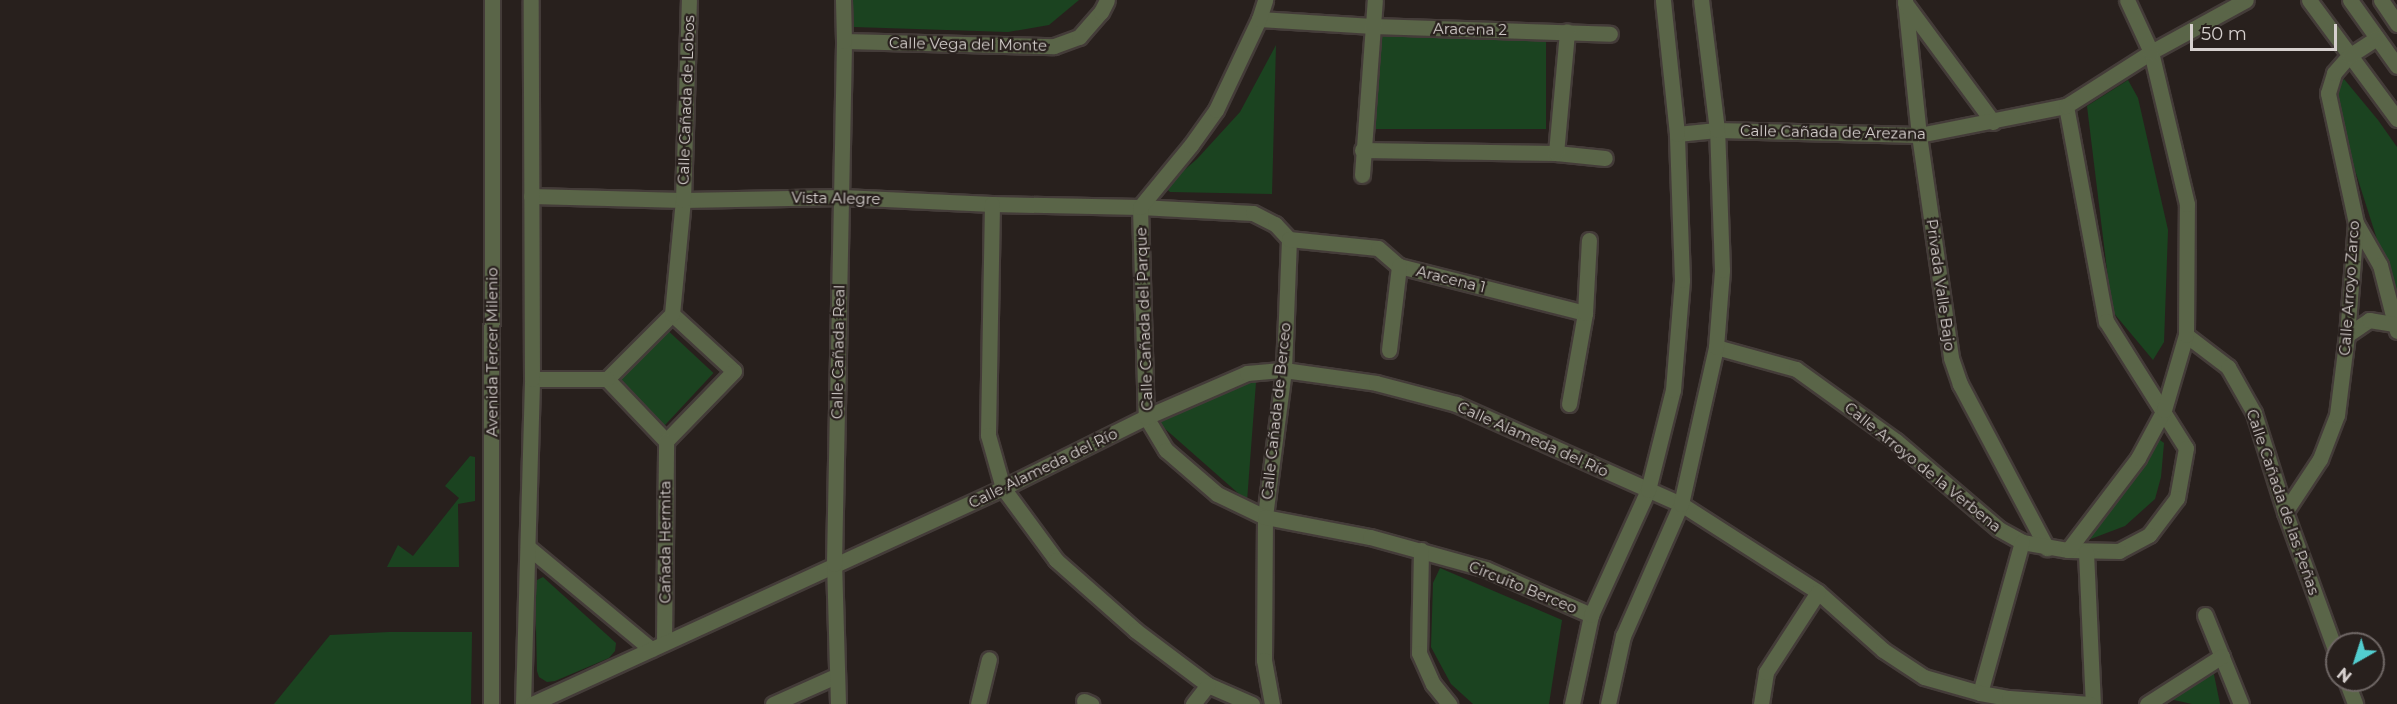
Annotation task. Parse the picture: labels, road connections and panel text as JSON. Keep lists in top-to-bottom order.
{
  "streets": {
    "street": [
      "Aracena 2",
      "Calle Vega del Monte",
      "Calle Cañada de Lobos",
      "Calle Cañada de Arezana",
      "Vista Alegre",
      "Aracena 1",
      "Privada Valle Bajo",
      "Calle Arroyo Zarco",
      "Calle Cañada del Parque",
      "Avenida Tercer Milenio",
      "Calle Cañada Real",
      "Calle Cañada de Berceo",
      "Calle Alameda del Río",
      "Calle Arroyo de la Verbena",
      "Calle Cañada de las Peñas",
      "Cañada Hermita",
      "Circuito Berceo"
    ]
  },
  "crossings": [
    ["Calle Vega del Monte", "Calle Cañada Real"],
    ["Calle Cañada de Lobos", "Vista Alegre"],
    ["Calle Cañada de Arezana", "Privada Valle Bajo"],
    ["Calle Cañada de Arezana", "Calle Arroyo de la Verbena"],
    ["Vista Alegre", "Calle Cañada del Parque"],
    ["Vista Alegre", "Calle Cañada Real"],
    ["Privada Valle Bajo", "Calle Arroyo de la Verbena"],
    ["Calle Arroyo Zarco", "Calle Cañada de las Peñas"],
    ["Calle Cañada del Parque", "Calle Cañada de Berceo"],
    ["Calle Cañada del Parque", "Calle Alameda del Río"],
    ["Calle Cañada del Parque", "Circuito Berceo"],
    ["Calle Cañada Real", "Calle Alameda del Río"],
    ["Calle Cañada de Berceo", "Calle Alameda del Río"],
    ["Calle Cañada de Berceo", "Circuito Berceo"],
    ["Calle Alameda del Río", "Cañada Hermita"]
  ],
  "scale_bar": "50 m",
  "north": "bottom left"
}
